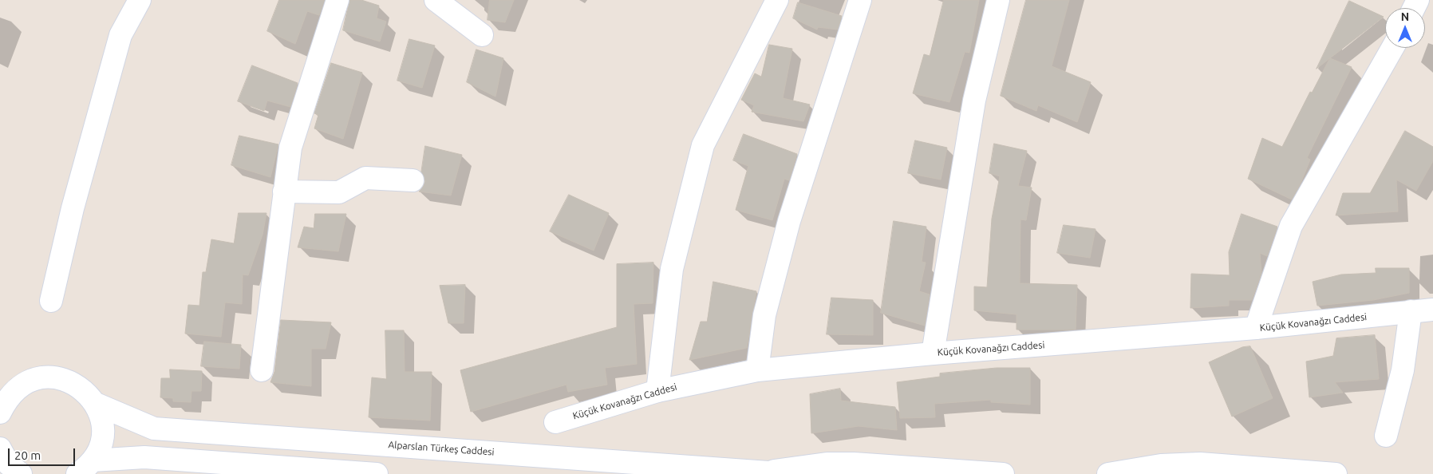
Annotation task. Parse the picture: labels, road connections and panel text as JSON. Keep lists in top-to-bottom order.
{
  "streets": {
    "street": ["Küçük Kovanağzı Caddesi", "Alparslan Türkeş Caddesi"]
  },
  "scale_bar": "20 m",
  "north": "top"
}
